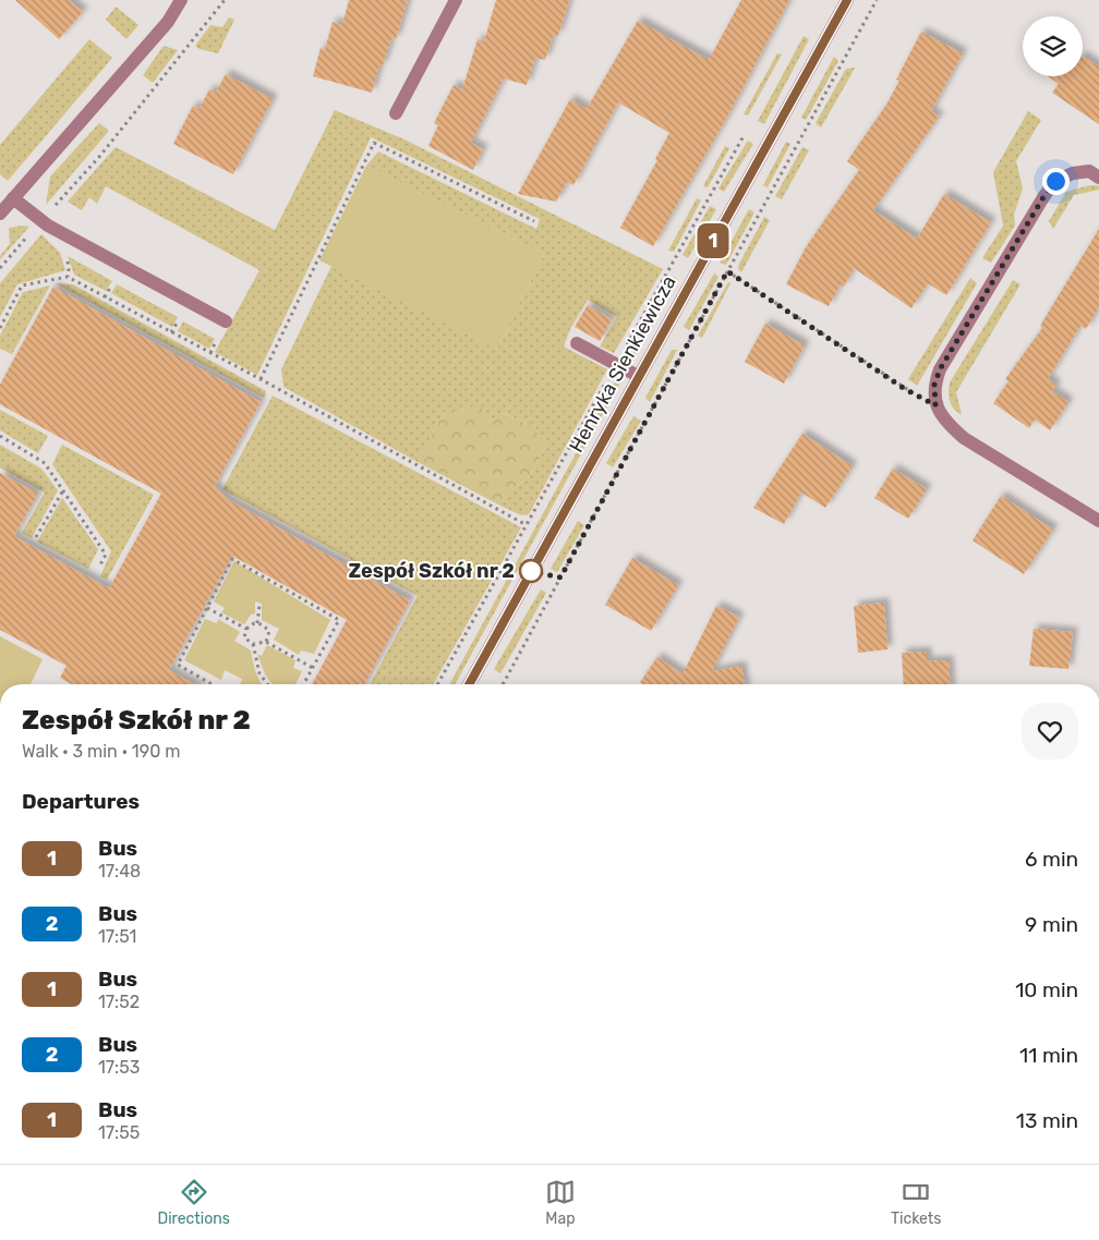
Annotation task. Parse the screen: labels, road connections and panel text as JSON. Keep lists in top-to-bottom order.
{
  "streets": {
    "street": ["Henryka Sienkiewicza"]
  },
  "places": ["Zespół Szkół nr 2"],
  "lines": ["bus line 1"],
  "page": {
    "on_map": "1",
    "heading": [
      ["Zespół Szkół nr 2", "Walk · 3 min · 190 m"],
      "Departures"
    ],
    "list": [
      {
        "mark": "1",
        "name": "Bus",
        "note": "17:48",
        "value": "6 min"
      },
      {
        "mark": "2",
        "name": "Bus",
        "note": "17:51",
        "value": "9 min"
      },
      {
        "mark": "1",
        "name": "Bus",
        "note": "17:52",
        "value": "10 min"
      },
      {
        "mark": "2",
        "name": "Bus",
        "note": "17:53",
        "value": "11 min"
      },
      {
        "mark": "1",
        "name": "Bus",
        "note": "17:55",
        "value": "13 min"
      }
    ],
    "tabs": ["Directions", "Map", "Tickets"]
  }
}
